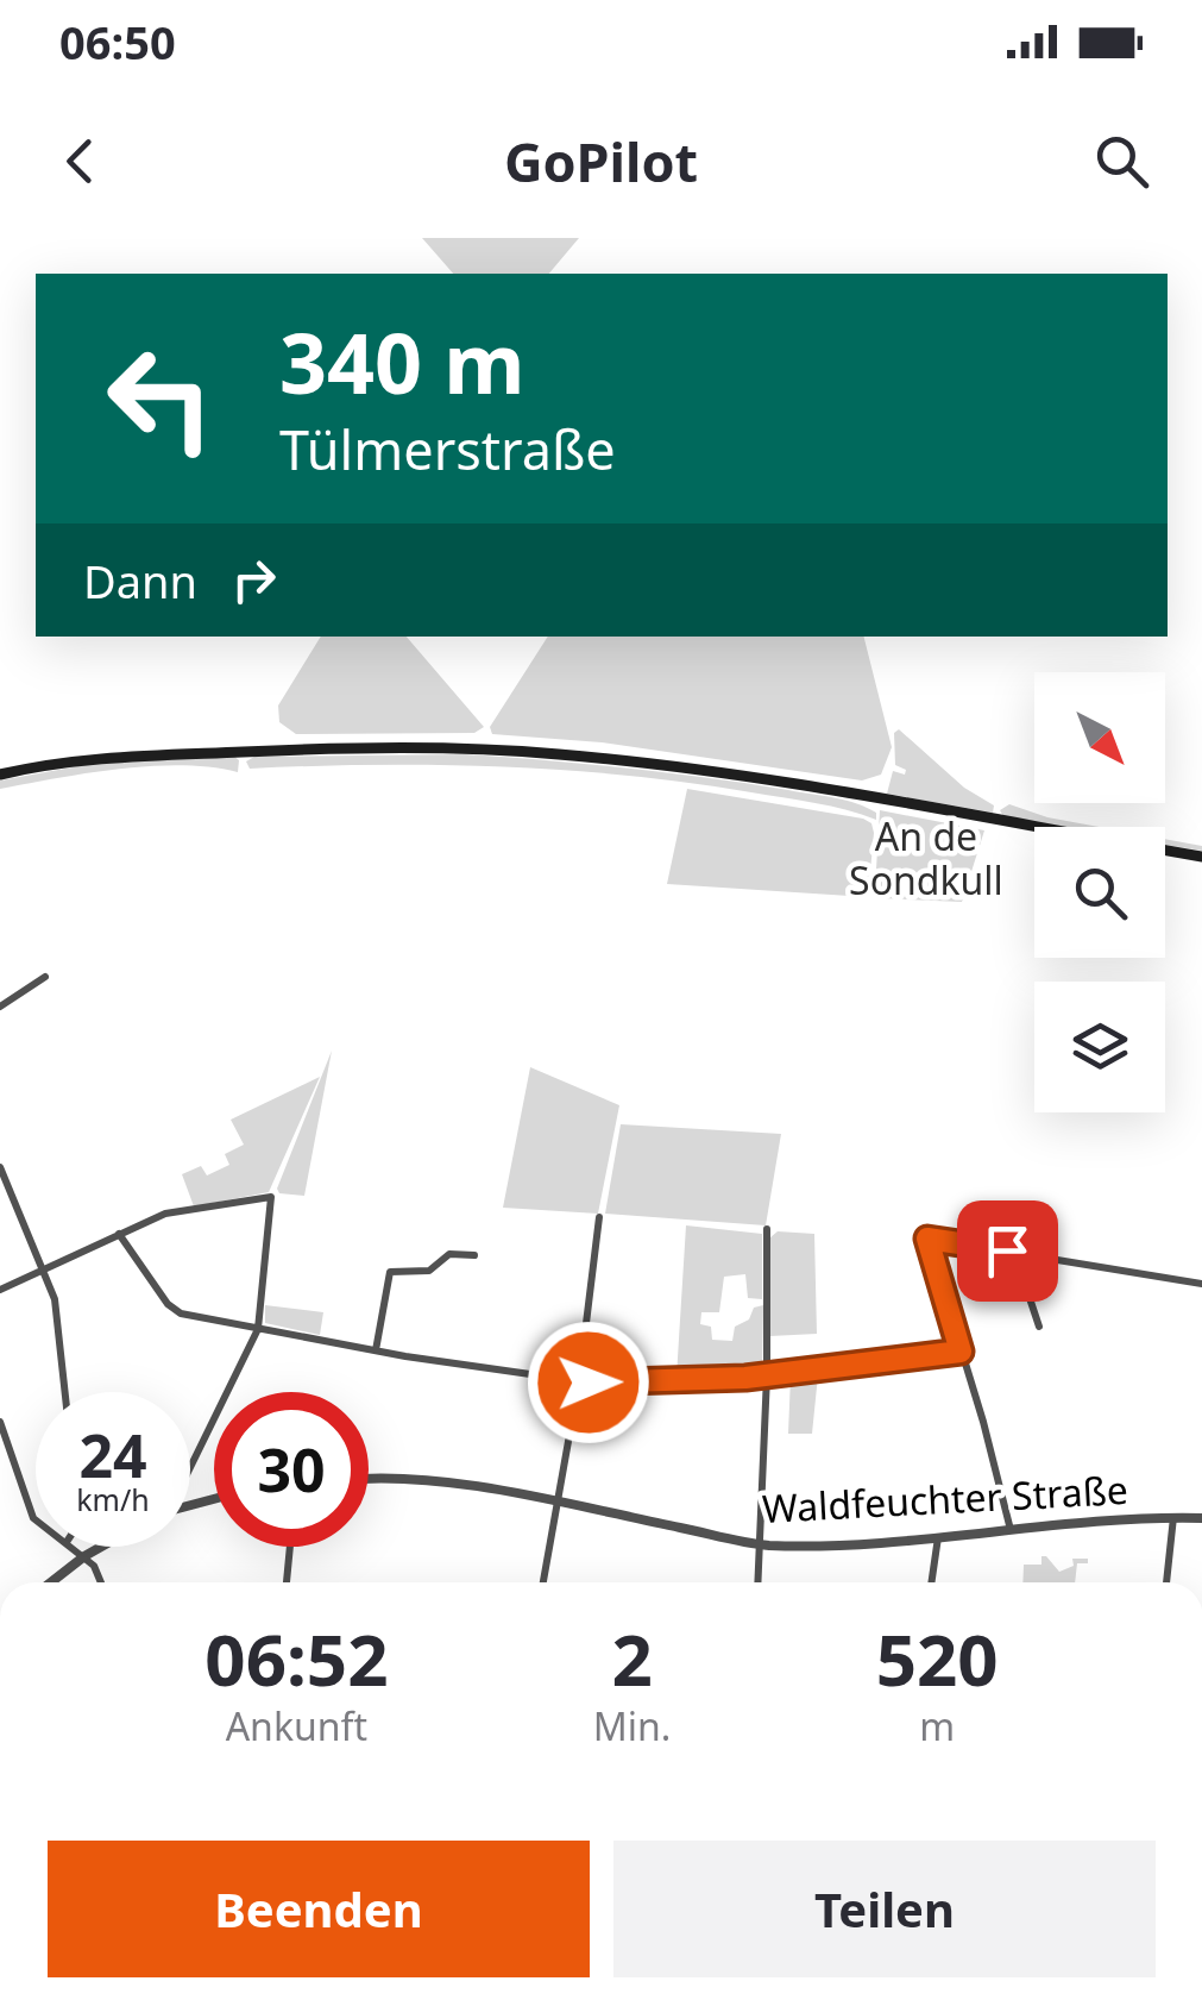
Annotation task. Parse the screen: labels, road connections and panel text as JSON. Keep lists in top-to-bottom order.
{
  "streets": {
    "street": ["Waldfeuchter Straße"]
  },
  "parks": ["An de Sondkull"],
  "north": "bottom right",
  "page": {
    "status": "06:50",
    "header": "GoPilot",
    "turn": ["340 m", "Tülmerstraße"],
    "then": "Dann",
    "speed": "24 km/h",
    "limit": "30",
    "eta": [
      "06:52",
      "Ankunft",
      "2",
      "Min.",
      "520",
      "m"
    ],
    "buttons": ["Beenden", "Teilen"]
  }
}
